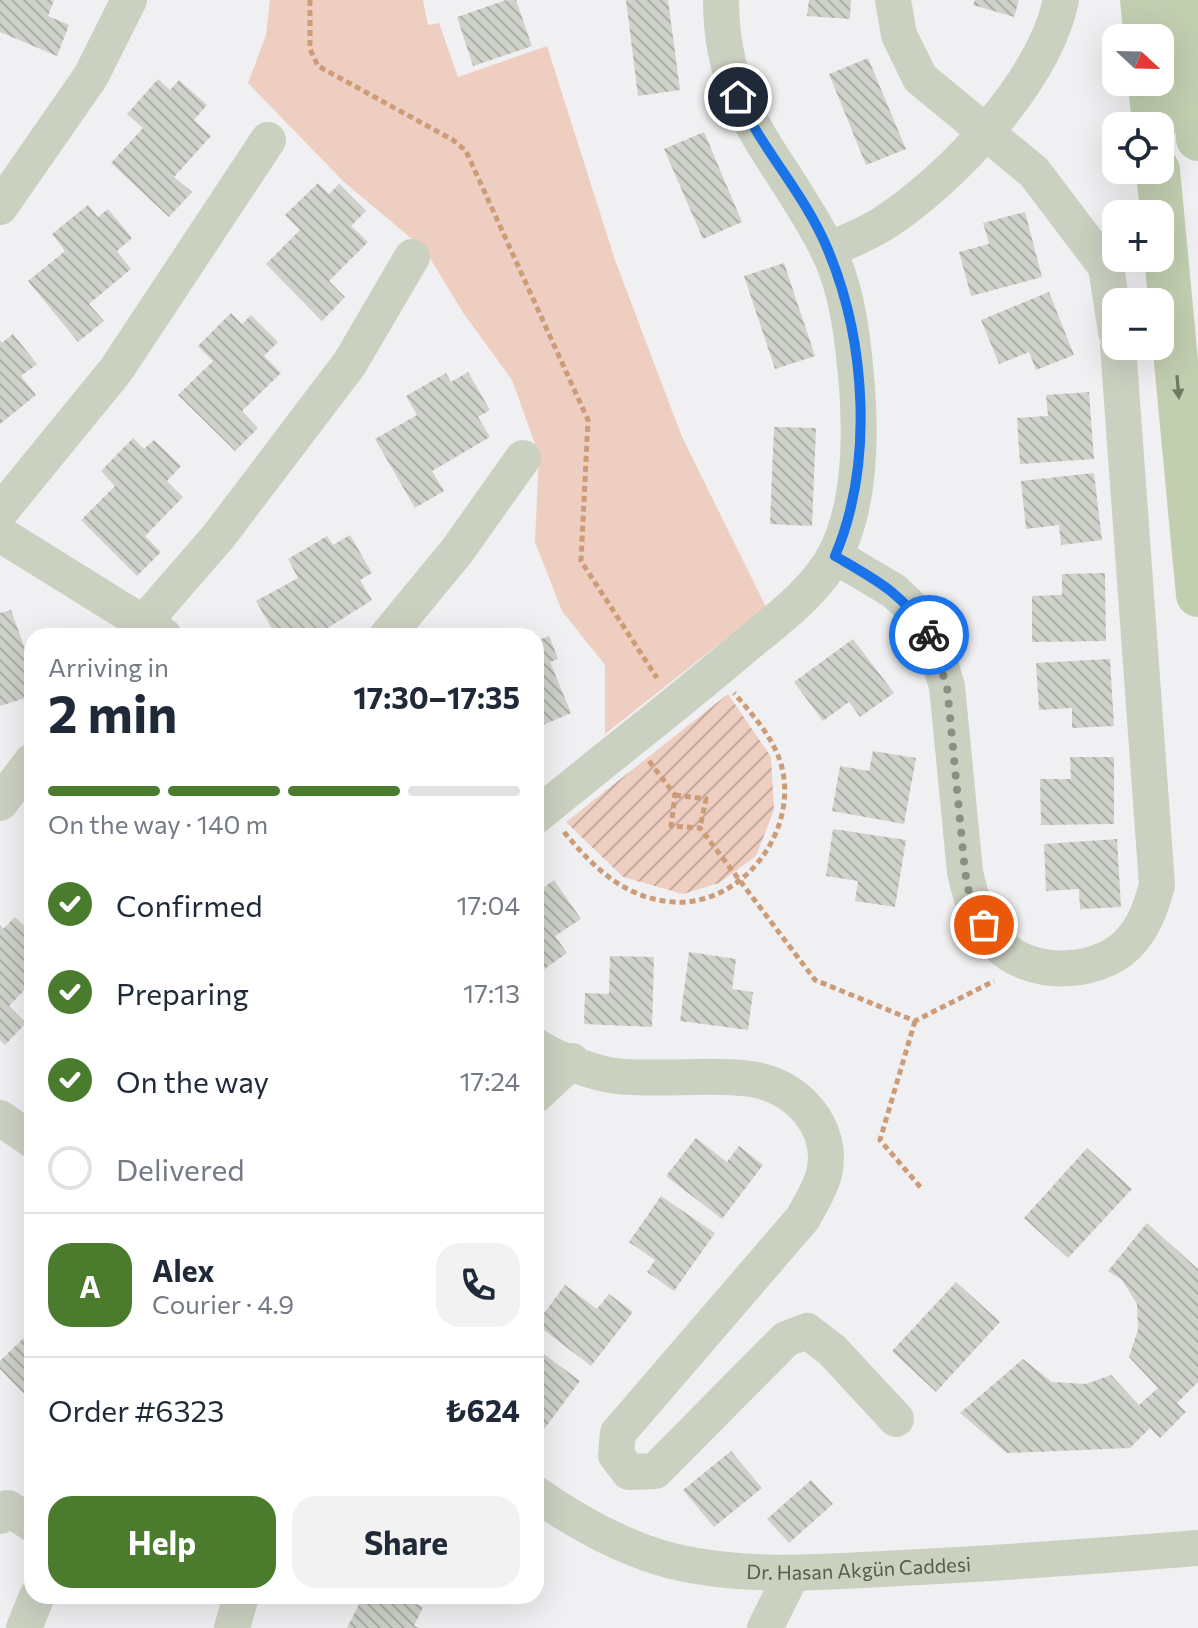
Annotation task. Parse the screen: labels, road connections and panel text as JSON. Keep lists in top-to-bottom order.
{
  "streets": {
    "street": ["Dr. Hasan Akgün Caddesi"]
  },
  "north": "right",
  "page": {
    "map_buttons": ["+", "−"],
    "heading": ["2 min", "Arriving in", "17:30–17:35"],
    "panel": [
      "Alex",
      "Courier · 4.9",
      "Order #6323",
      "₺624"
    ],
    "bar": "On the way · 140 m",
    "list": [
      ["Confirmed", "17:04"],
      ["Preparing", "17:13"],
      ["On the way", "17:24"],
      "Delivered"
    ],
    "round": "A",
    "buttons": ["Help", "Share"]
  }
}
